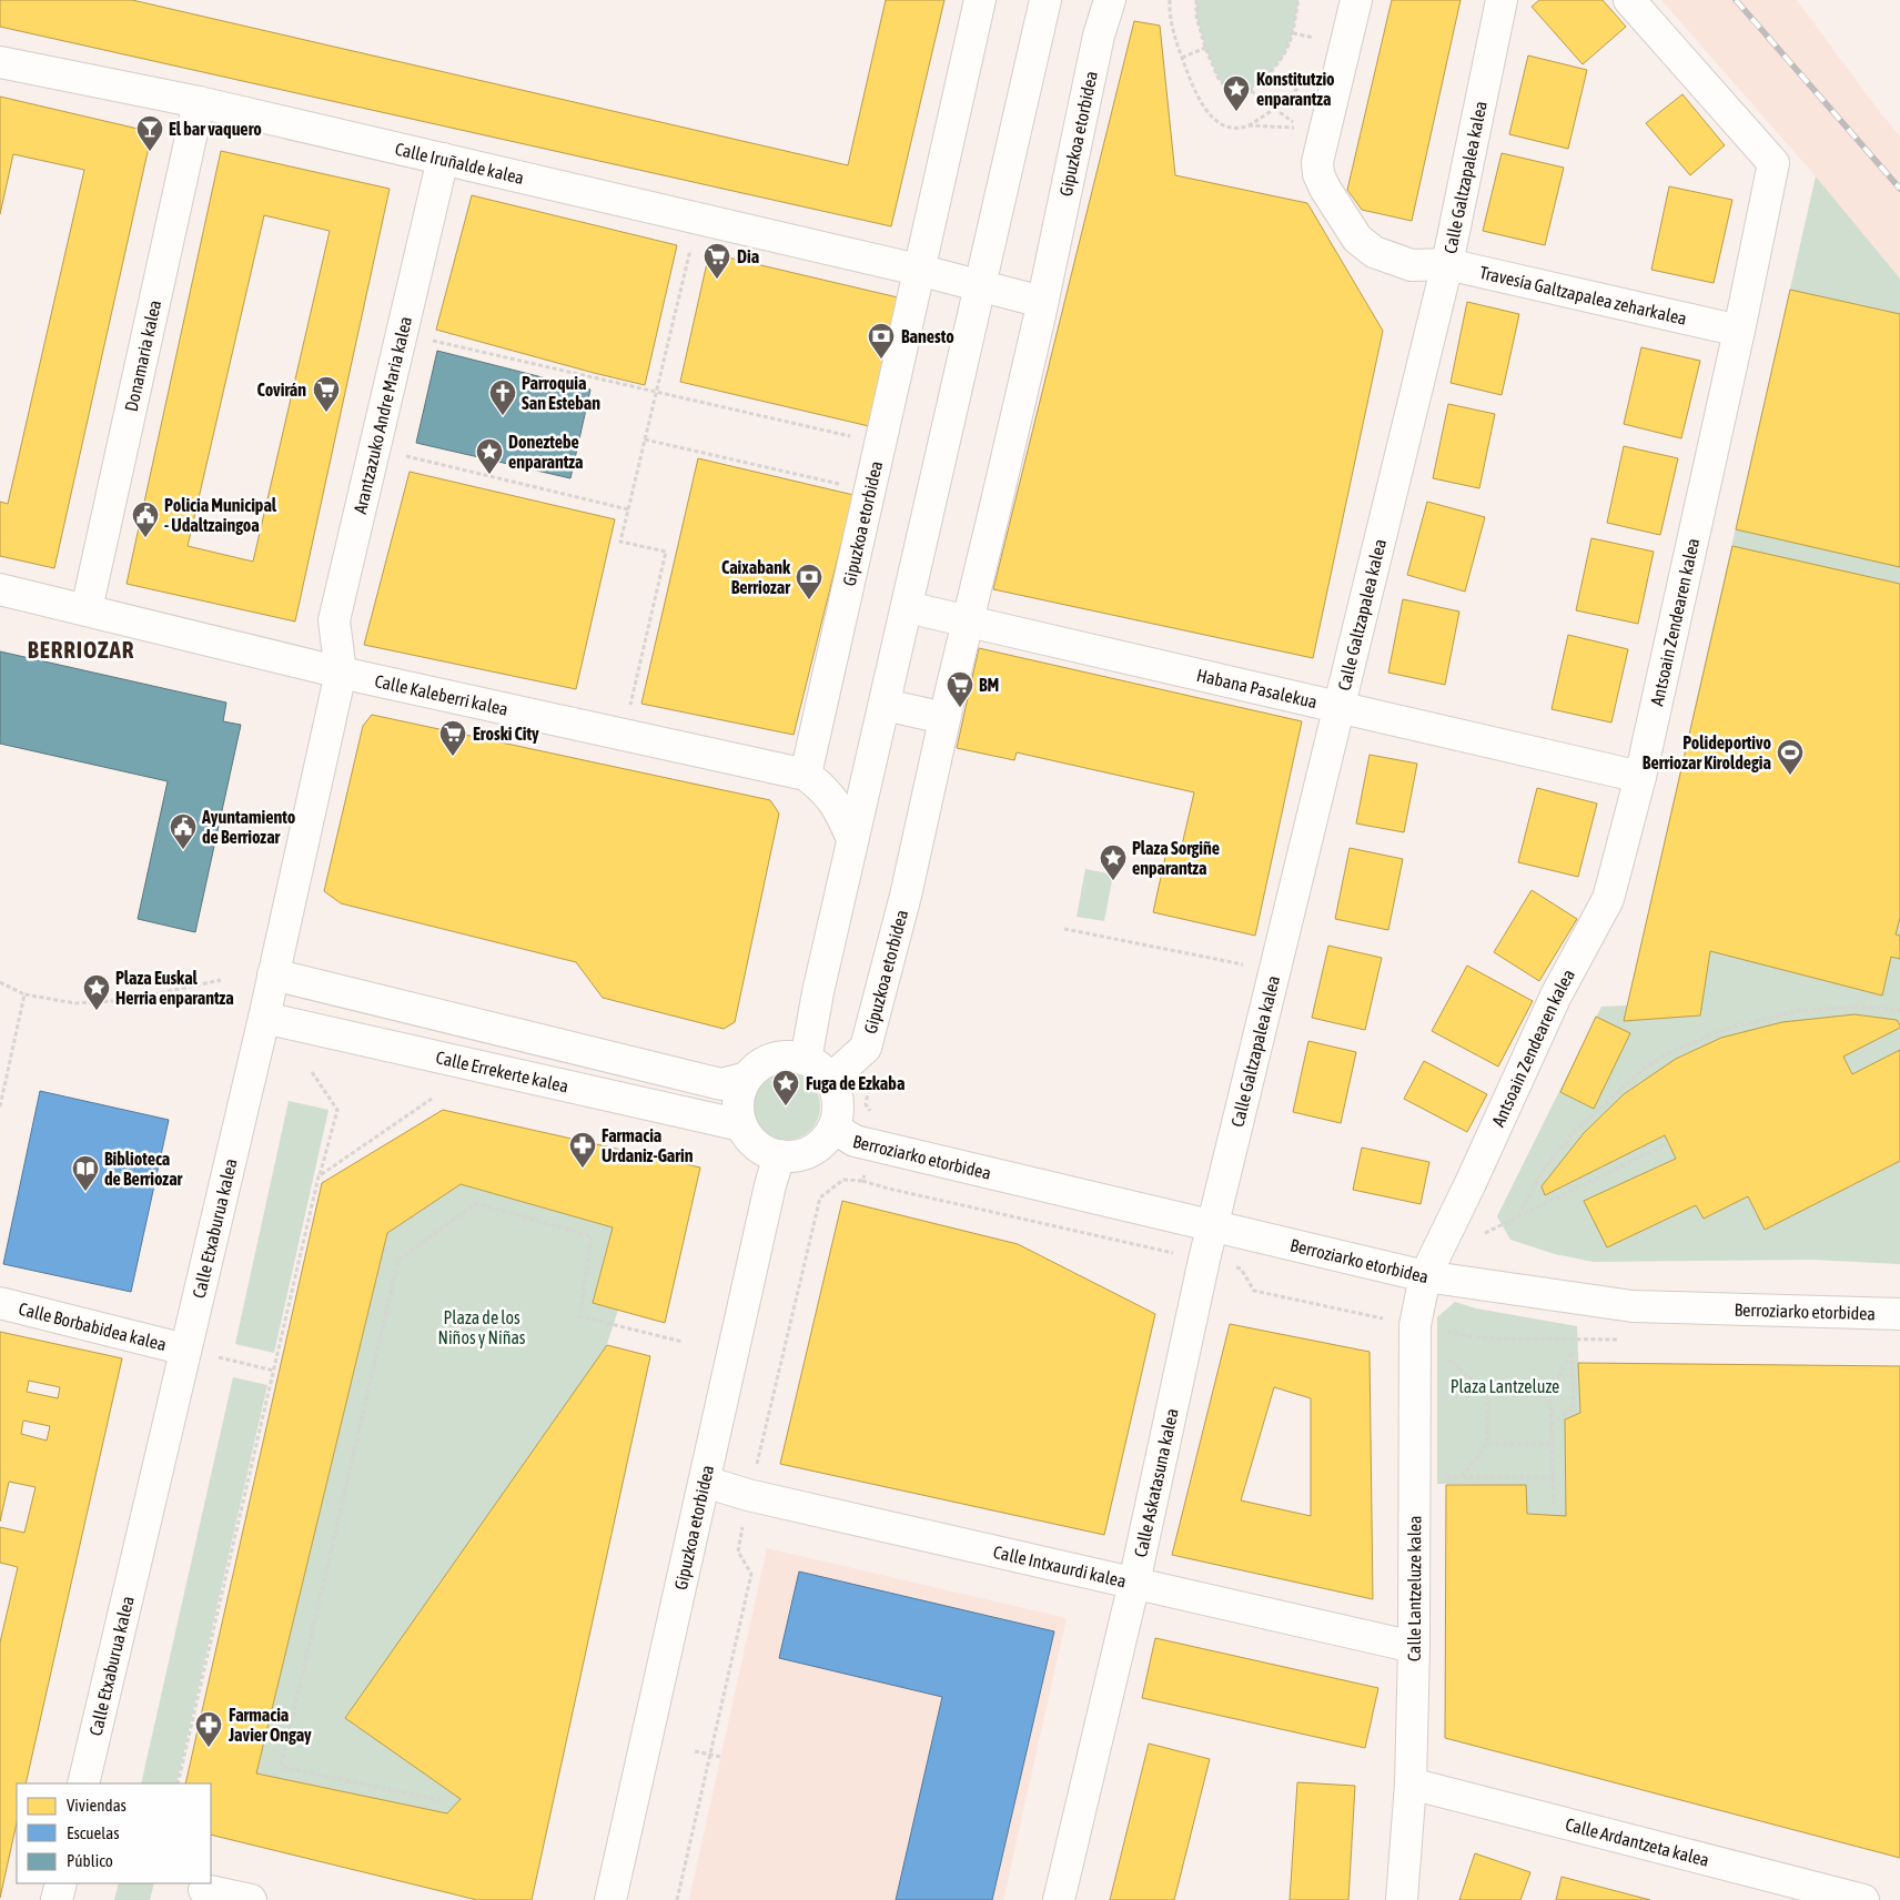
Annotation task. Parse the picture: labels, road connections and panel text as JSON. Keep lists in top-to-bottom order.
{
  "streets": {
    "street": [
      "Gipuzkoa etorbidea",
      "Calle Iruñalde kalea",
      "Calle Galtzapalea kalea",
      "Travesía Galtzapalea zeharkalea",
      "Donamaria kalea",
      "Arantzazuko Andre Maria kalea",
      "Antsoain Zendearen kalea",
      "Habana Pasalekua",
      "Calle Kaleberri kalea",
      "Calle Errekerte kalea",
      "Berroziarko etorbidea",
      "Calle Etxaburua kalea",
      "Calle Borbabidea kalea",
      "Calle Askatasuna kalea",
      "Calle Intxaurdi kalea",
      "Calle Lantzeluze kalea",
      "Calle Ardantzeta kalea"
    ]
  },
  "crossings": [
    ["Gipuzkoa etorbidea", "Calle Iruñalde kalea"],
    ["Gipuzkoa etorbidea", "Habana Pasalekua"],
    ["Gipuzkoa etorbidea", "Calle Kaleberri kalea"],
    ["Gipuzkoa etorbidea", "Calle Errekerte kalea"],
    ["Gipuzkoa etorbidea", "Berroziarko etorbidea"],
    ["Gipuzkoa etorbidea", "Calle Intxaurdi kalea"],
    ["Calle Iruñalde kalea", "Donamaria kalea"],
    ["Calle Iruñalde kalea", "Arantzazuko Andre Maria kalea"],
    ["Calle Galtzapalea kalea", "Travesía Galtzapalea zeharkalea"],
    ["Calle Galtzapalea kalea", "Habana Pasalekua"],
    ["Calle Galtzapalea kalea", "Berroziarko etorbidea"],
    ["Calle Galtzapalea kalea", "Calle Askatasuna kalea"],
    ["Travesía Galtzapalea zeharkalea", "Antsoain Zendearen kalea"],
    ["Donamaria kalea", "Calle Kaleberri kalea"],
    ["Arantzazuko Andre Maria kalea", "Calle Kaleberri kalea"],
    ["Arantzazuko Andre Maria kalea", "Calle Etxaburua kalea"],
    ["Antsoain Zendearen kalea", "Habana Pasalekua"],
    ["Antsoain Zendearen kalea", "Berroziarko etorbidea"],
    ["Antsoain Zendearen kalea", "Calle Lantzeluze kalea"],
    ["Calle Kaleberri kalea", "Calle Etxaburua kalea"],
    ["Calle Errekerte kalea", "Berroziarko etorbidea"],
    ["Calle Errekerte kalea", "Calle Etxaburua kalea"],
    ["Berroziarko etorbidea", "Calle Askatasuna kalea"],
    ["Berroziarko etorbidea", "Calle Lantzeluze kalea"],
    ["Calle Etxaburua kalea", "Calle Borbabidea kalea"],
    ["Calle Askatasuna kalea", "Calle Intxaurdi kalea"],
    ["Calle Intxaurdi kalea", "Calle Lantzeluze kalea"],
    ["Calle Lantzeluze kalea", "Calle Ardantzeta kalea"]
  ],
  "districts": ["BERRIOZAR"],
  "parks": ["Plaza de los Niños y Niñas", "Plaza Lantzeluze"],
  "places": {
    "place": [
      "Konstitutzio enparantza",
      "Doneztebe enparantza",
      "Plaza Sorgiñe enparantza",
      "Plaza Euskal Herria enparantza",
      "Fuga de Ezkaba"
    ],
    "bar": ["El bar vaquero"],
    "supermarket": [
      "Dia",
      "Covirán",
      "BM",
      "Eroski City"
    ],
    "bank": ["Banesto", "Caixabank Berriozar"],
    "church": ["Parroquia San Esteban"],
    "public building": ["Policia Municipal - Udaltzaingoa", "Ayuntamiento de Berriozar"],
    "sports": ["Polideportivo Berriozar Kiroldegia"],
    "pharmacy": ["Farmacia Urdaniz-Garin", "Farmacia Javier Ongay"],
    "library": ["Biblioteca de Berriozar"]
  },
  "legend": ["Viviendas", "Escuelas", "Público"]
}
